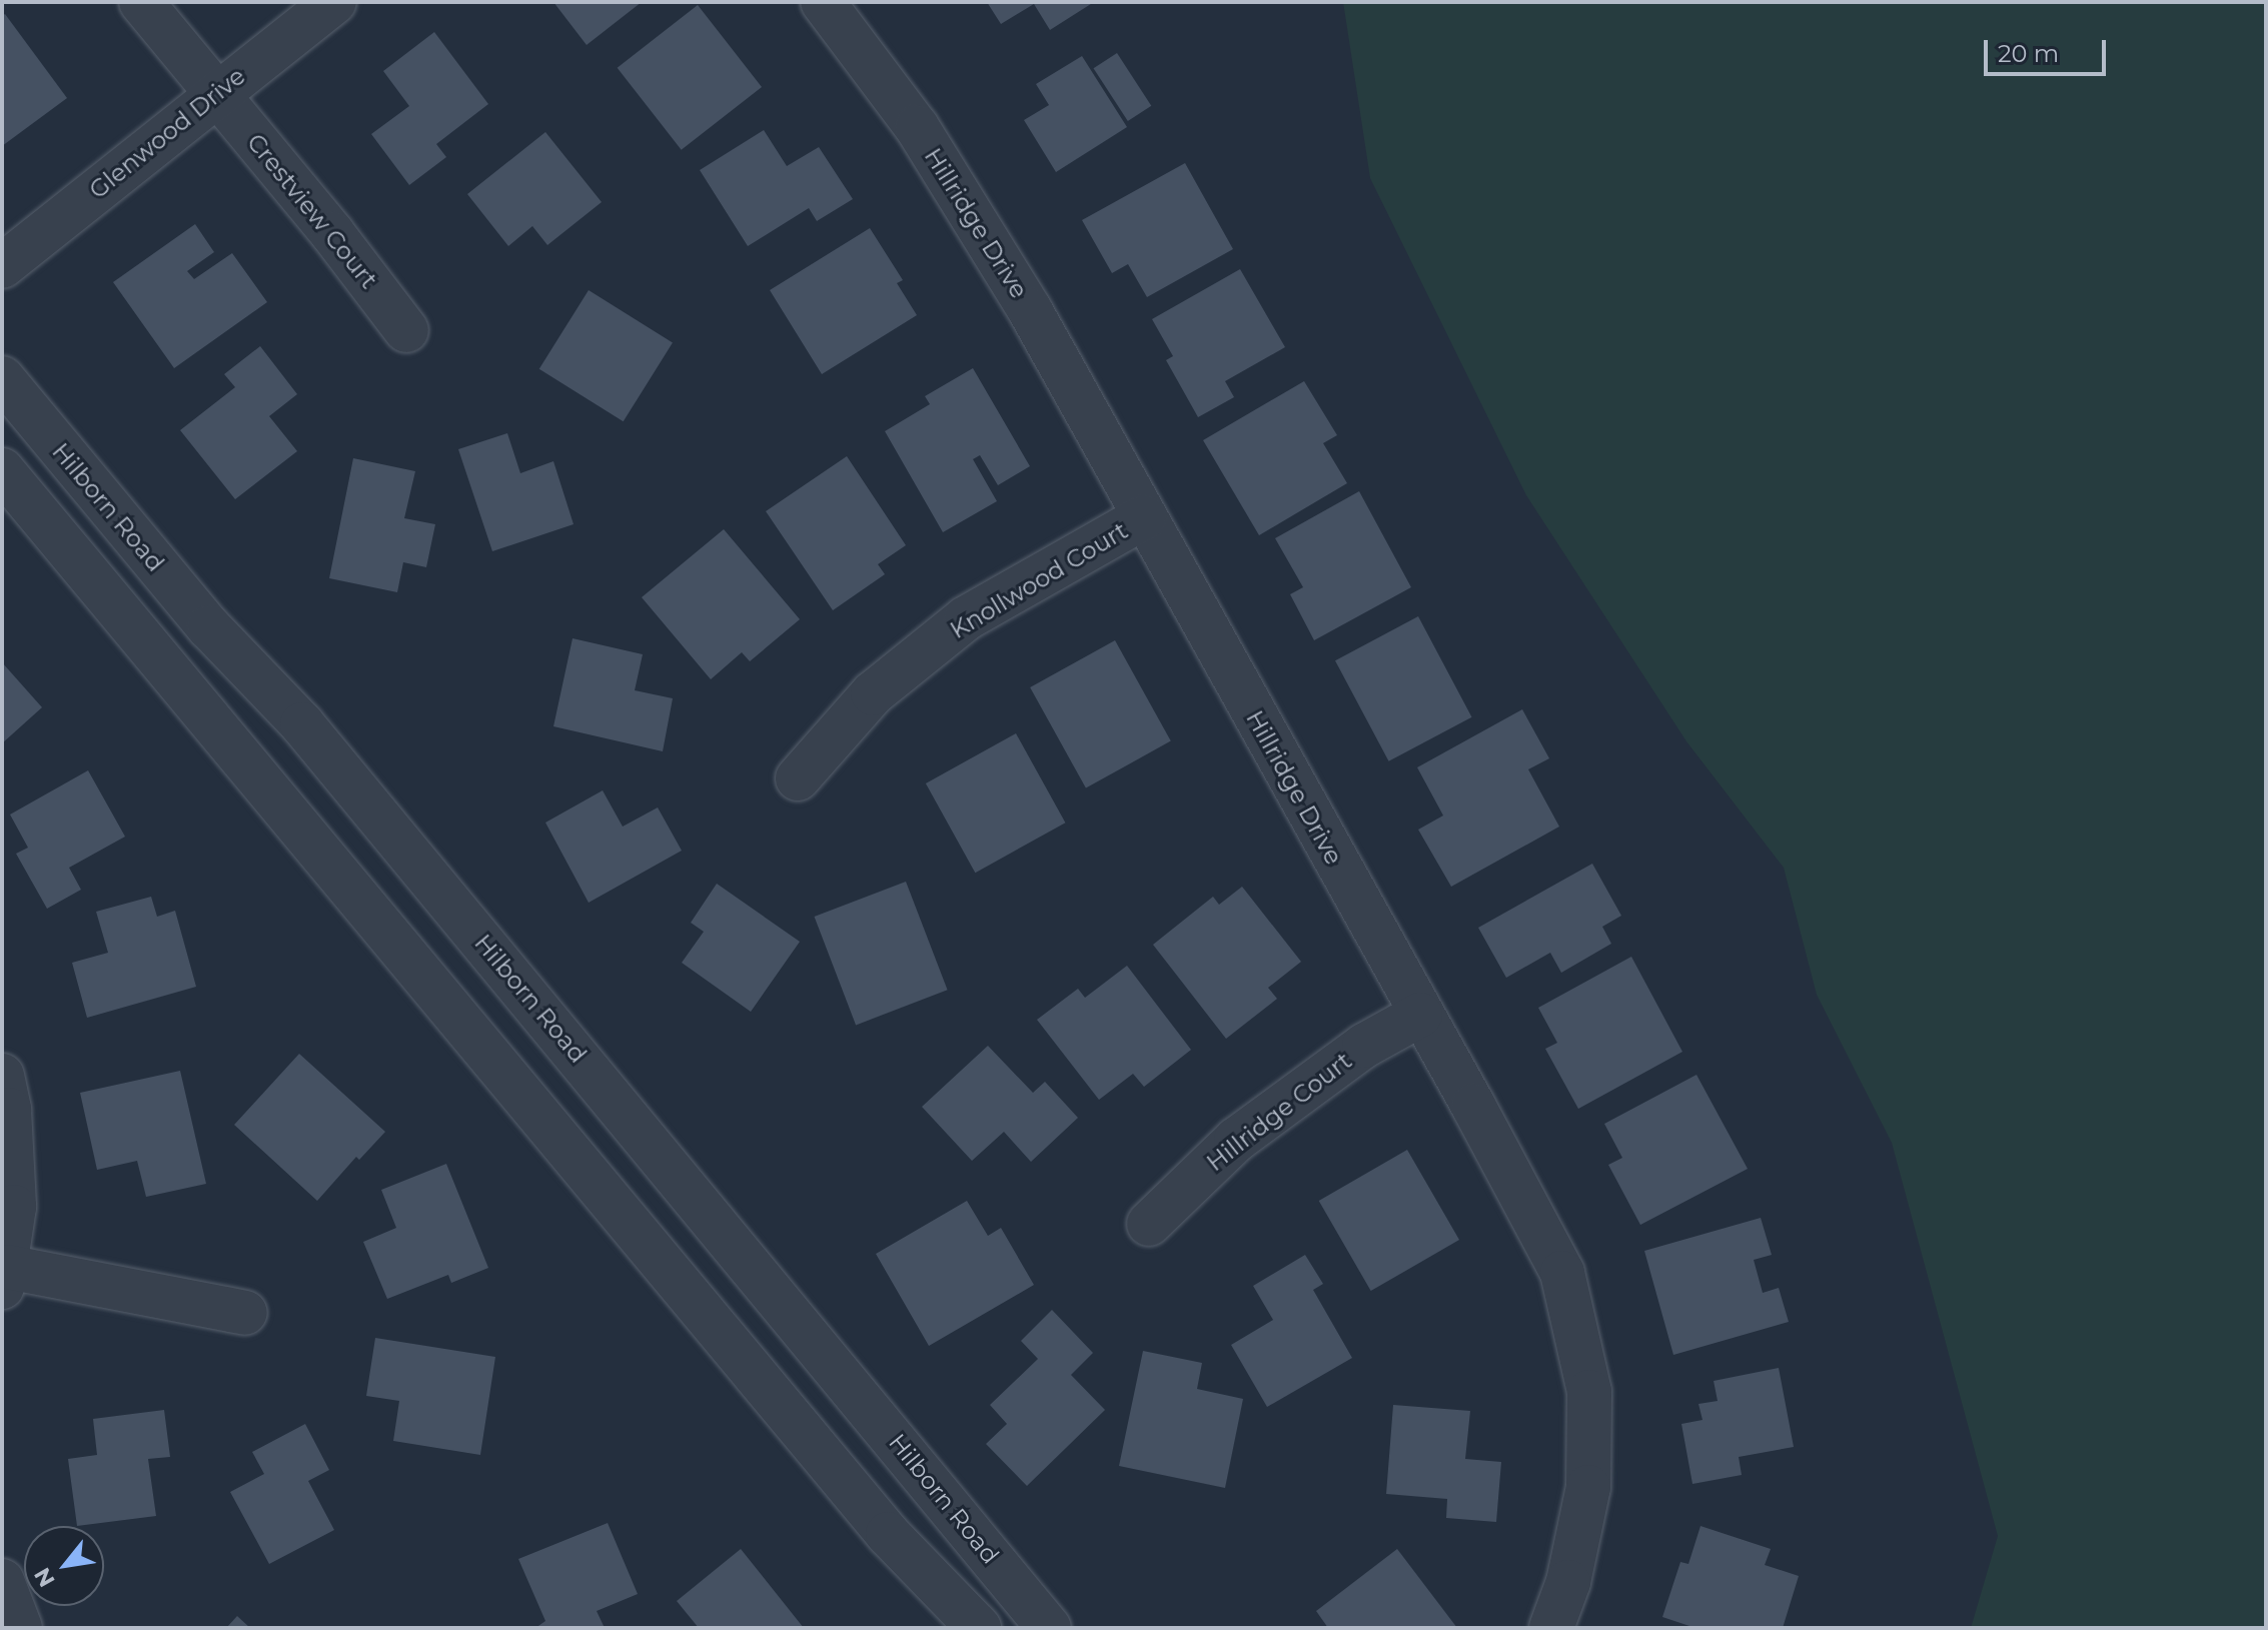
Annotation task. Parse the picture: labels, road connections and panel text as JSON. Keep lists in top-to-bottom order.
{
  "streets": {
    "street": [
      "Glenwood Drive",
      "Crestview Court",
      "Hillridge Drive",
      "Hilborn Road",
      "Knollwood Court",
      "Hillridge Court"
    ]
  },
  "crossings": [
    ["Glenwood Drive", "Crestview Court"],
    ["Hillridge Drive", "Knollwood Court"],
    ["Hillridge Drive", "Hillridge Court"]
  ],
  "scale_bar": "20 m",
  "north": "bottom left"
}
